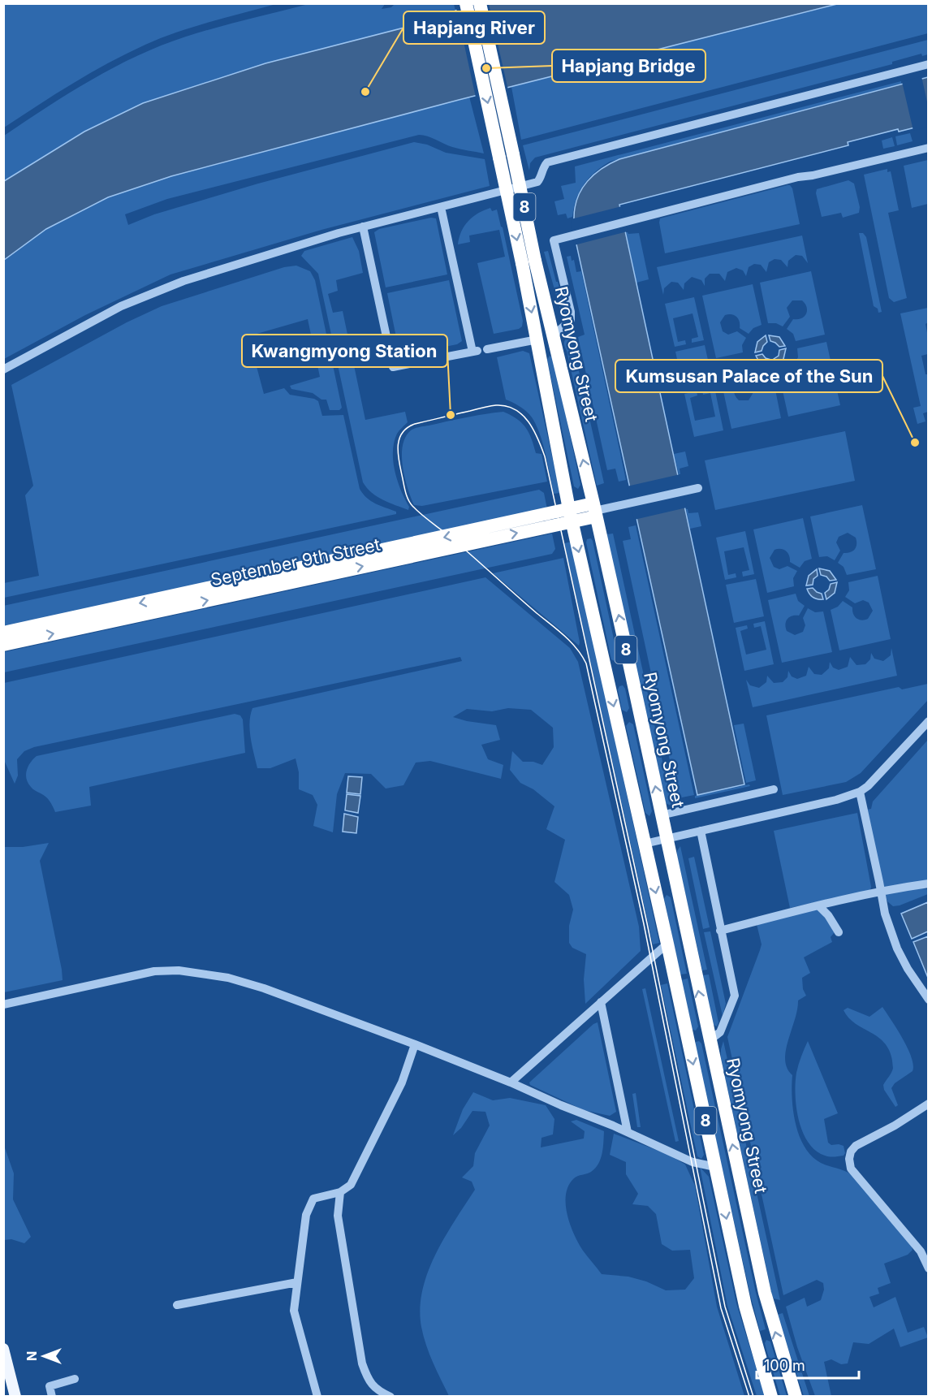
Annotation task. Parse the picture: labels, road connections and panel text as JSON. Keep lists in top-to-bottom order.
{
  "streets": {
    "highway": ["8", "Ryomyong Street", "September 9th Street"]
  },
  "crossings": [
    ["Ryomyong Street", "September 9th Street"]
  ],
  "places": [
    "Hapjang Bridge",
    "Hapjang River",
    "Kwangmyong Station",
    "Kumsusan Palace of the Sun"
  ],
  "scale_bar": "100 m",
  "north": "left"
}
